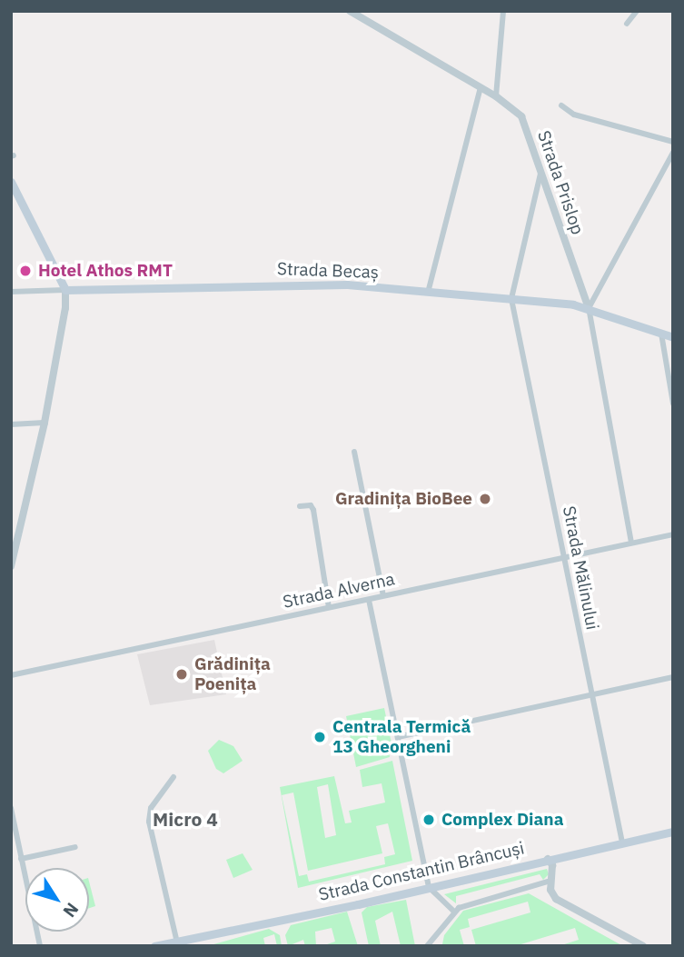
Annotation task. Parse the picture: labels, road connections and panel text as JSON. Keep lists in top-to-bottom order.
{
  "streets": {
    "main road": ["Strada Becaș", "Strada Constantin Brâncuși"],
    "street": ["Strada Prislop", "Strada Mălinului", "Strada Alverna"]
  },
  "crossings": [
    ["Strada Prislop", "Strada Becaș"],
    ["Strada Becaș", "Strada Mălinului"],
    ["Strada Mălinului", "Strada Alverna"],
    ["Strada Mălinului", "Strada Constantin Brâncuși"]
  ],
  "districts": ["Micro 4"],
  "places": [
    "Hotel Athos RMT",
    "Gradinița BioBee",
    "Grădinița Poenița",
    "Centrala Termică 13 Gheorgheni",
    "Complex Diana"
  ],
  "north": "bottom right"
}
